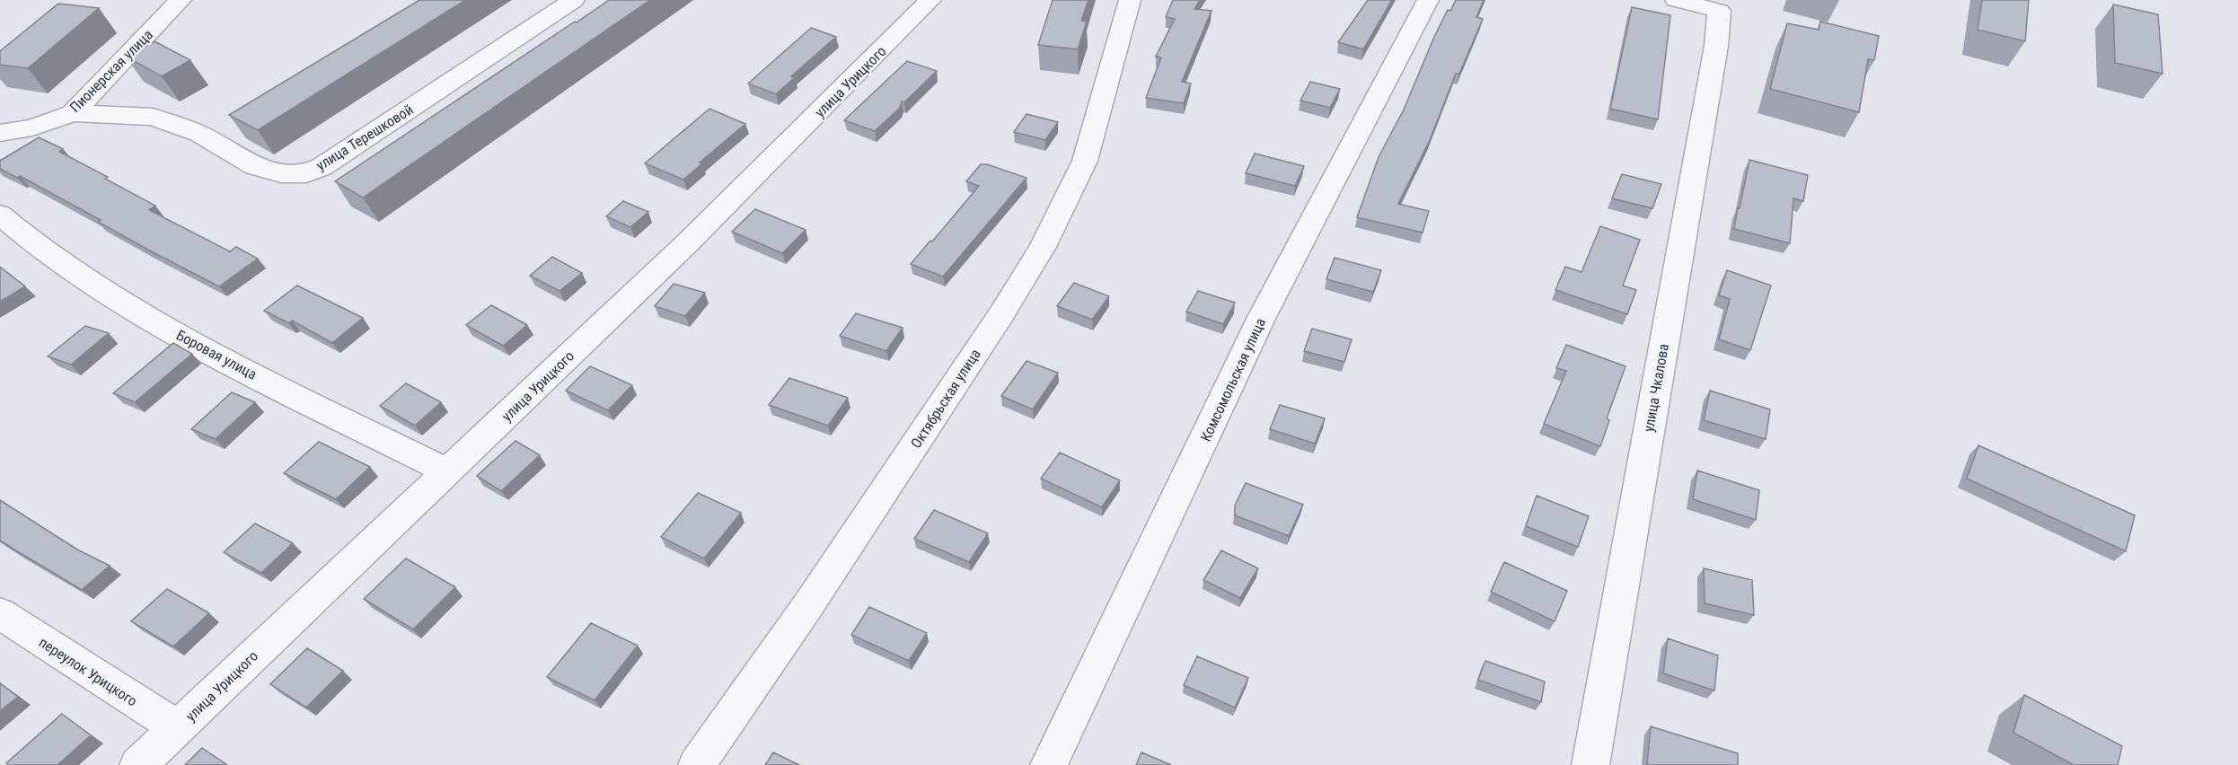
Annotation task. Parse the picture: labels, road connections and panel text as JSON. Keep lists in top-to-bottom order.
{
  "streets": {
    "street": [
      "Пионерская улица",
      "улица Урицкого",
      "улица Терешковой",
      "Боровая улица",
      "Комсомольская улица",
      "улица Чкалова",
      "Октябрьская улица",
      "переулок Урицкого"
    ]
  },
  "crossings": [
    ["Пионерская улица", "улица Терешковой"],
    ["улица Урицкого", "Боровая улица"],
    ["улица Урицкого", "переулок Урицкого"]
  ]
}
